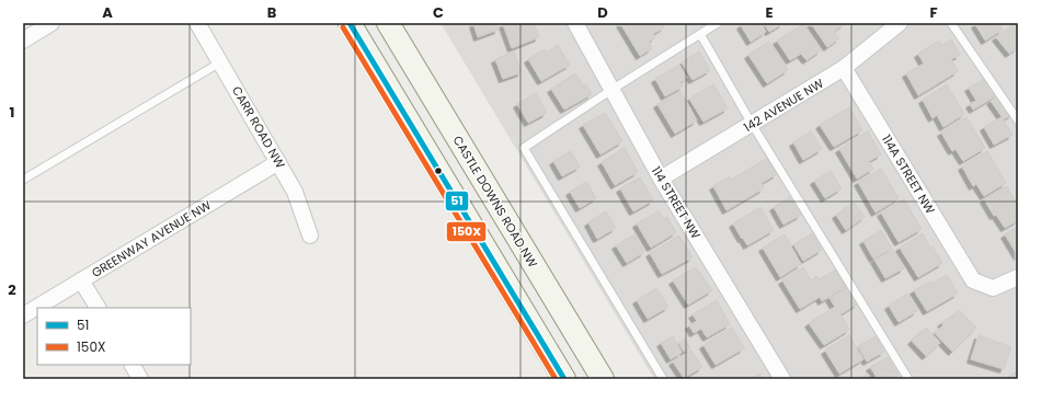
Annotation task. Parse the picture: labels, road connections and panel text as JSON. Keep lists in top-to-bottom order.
{
  "streets": {
    "main road": ["CASTLE DOWNS ROAD NW"],
    "street": [
      "142 AVENUE NW",
      "CARR ROAD NW",
      "114A STREET NW",
      "114 STREET NW",
      "GREENWAY AVENUE NW"
    ]
  },
  "crossings": [
    ["142 AVENUE NW", "114A STREET NW"],
    ["142 AVENUE NW", "114 STREET NW"],
    ["CARR ROAD NW", "GREENWAY AVENUE NW"]
  ],
  "lines": ["transit line 51", "transit line 150X"],
  "legend": ["51", "150X"],
  "grid": {
    "columns": [
      "A",
      "B",
      "C",
      "D",
      "E",
      "F"
    ],
    "rows": ["1", "2"]
  }
}
